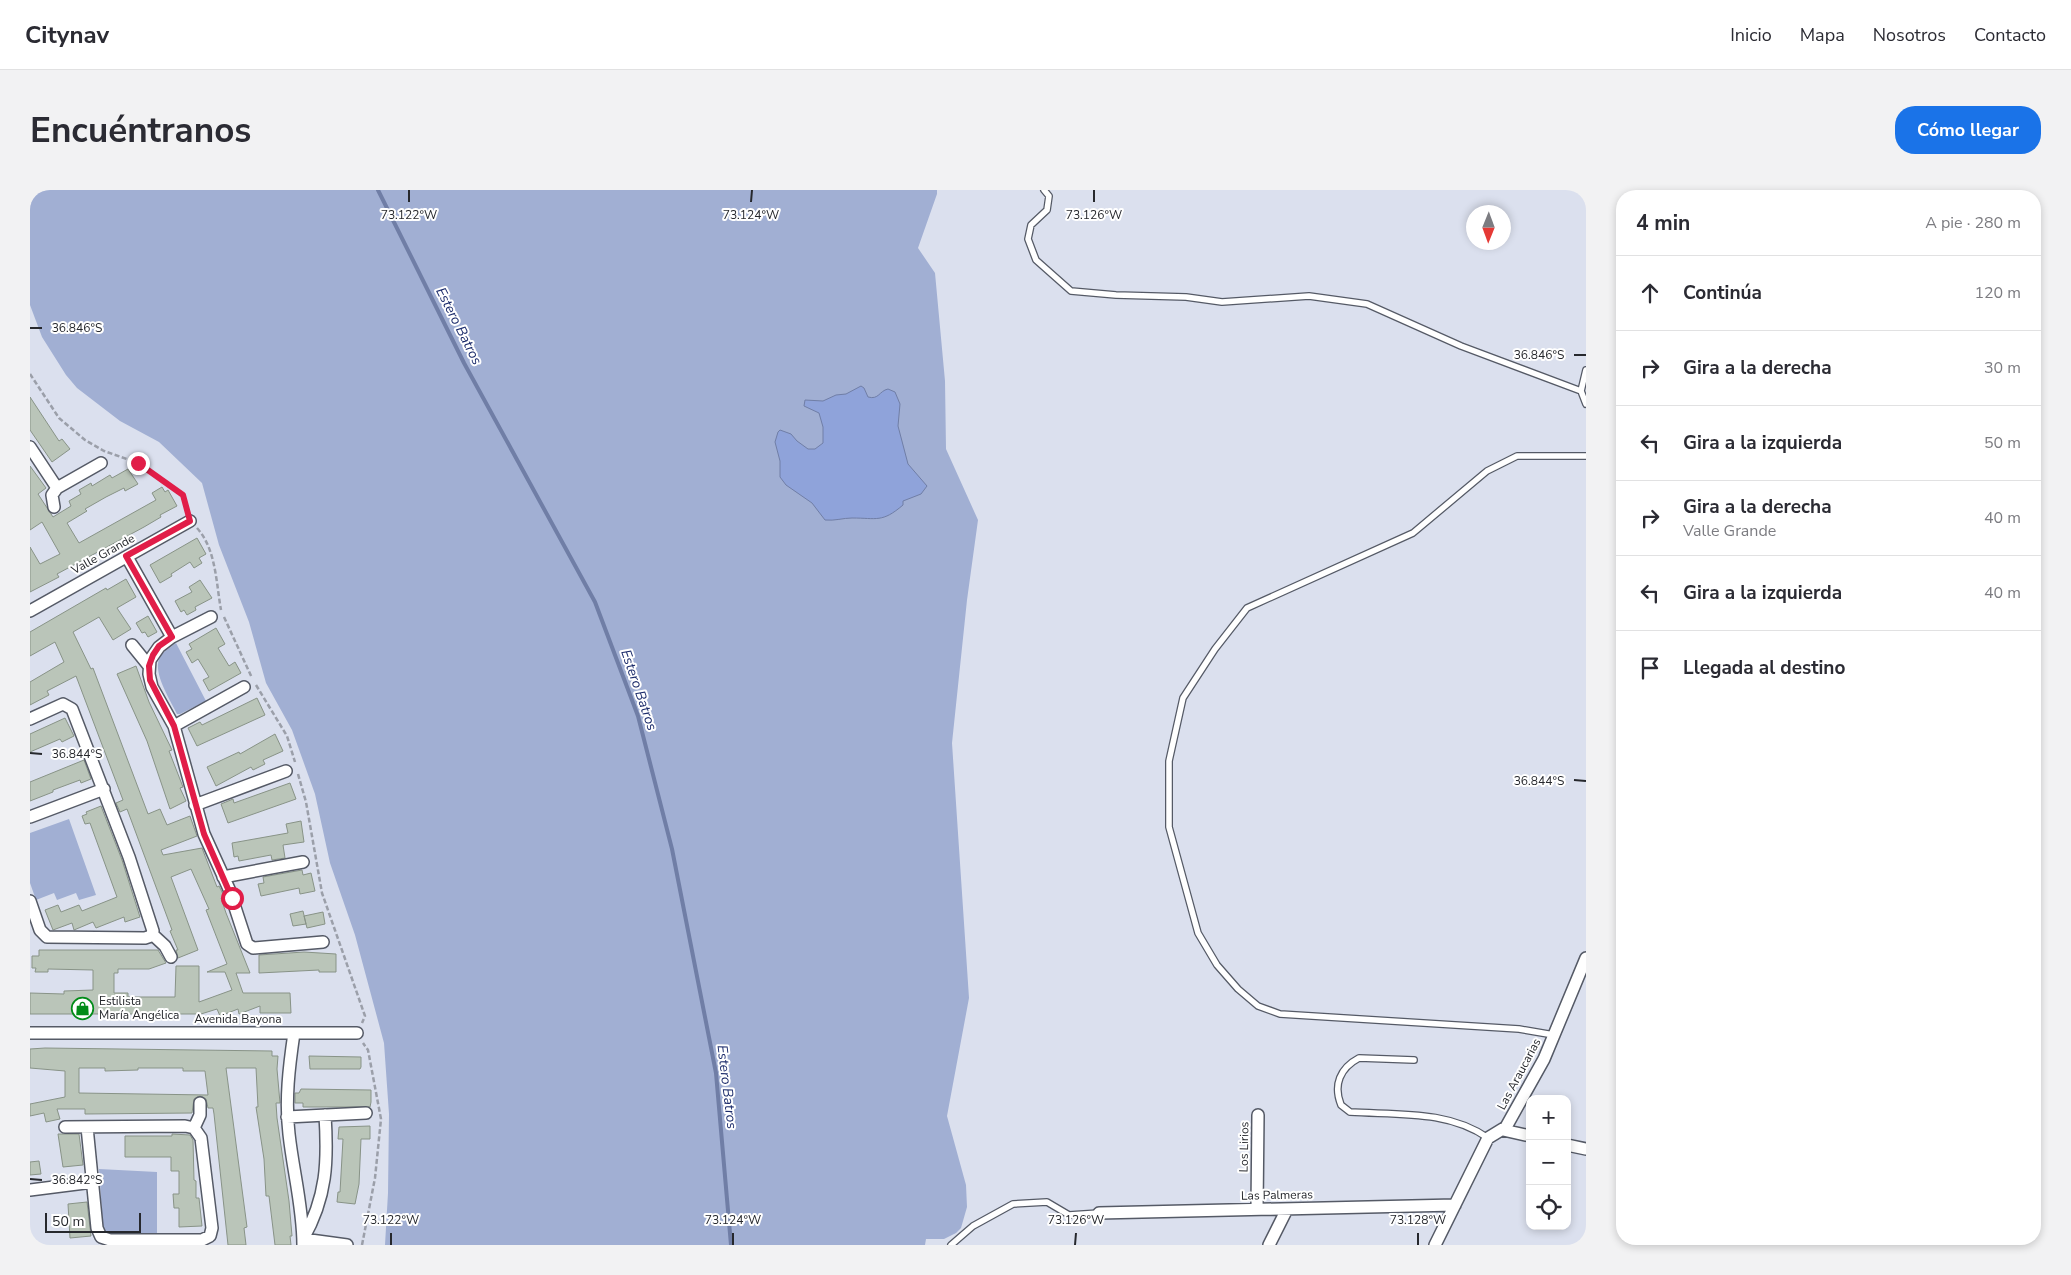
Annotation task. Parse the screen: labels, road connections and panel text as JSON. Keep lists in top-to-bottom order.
{
  "streets": {
    "street": [
      "Valle Grande",
      "Avenida Bayona",
      "Las Araucarias",
      "Los Lirios",
      "Las Palmeras"
    ]
  },
  "crossings": [
    ["Los Lirios", "Las Palmeras"]
  ],
  "water": ["Estero Batros"],
  "places": {
    "shop": ["Estilista María Angélica"]
  },
  "scale_bar": "50 m",
  "north": "bottom",
  "page": {
    "header": "Citynav",
    "nav": [
      "Inicio",
      "Mapa",
      "Nosotros",
      "Contacto"
    ],
    "buttons": "Cómo llegar",
    "title": "Encuéntranos",
    "heading": ["4 min", "A pie · 280 m"],
    "list": [
      ["Continúa", "120 m"],
      ["Gira a la derecha", "30 m"],
      ["Gira a la izquierda", "50 m"],
      ["Gira a la derecha", "Valle Grande", "40 m"],
      ["Gira a la izquierda", "40 m"],
      "Llegada al destino"
    ],
    "map_buttons": ["+", "−"],
    "scale": "50 m"
  },
  "coordinates": [
    "73.122°W",
    "73.124°W",
    "73.126°W",
    "36.846°S",
    "36.844°S",
    "36.842°S",
    "73.128°W"
  ]
}
